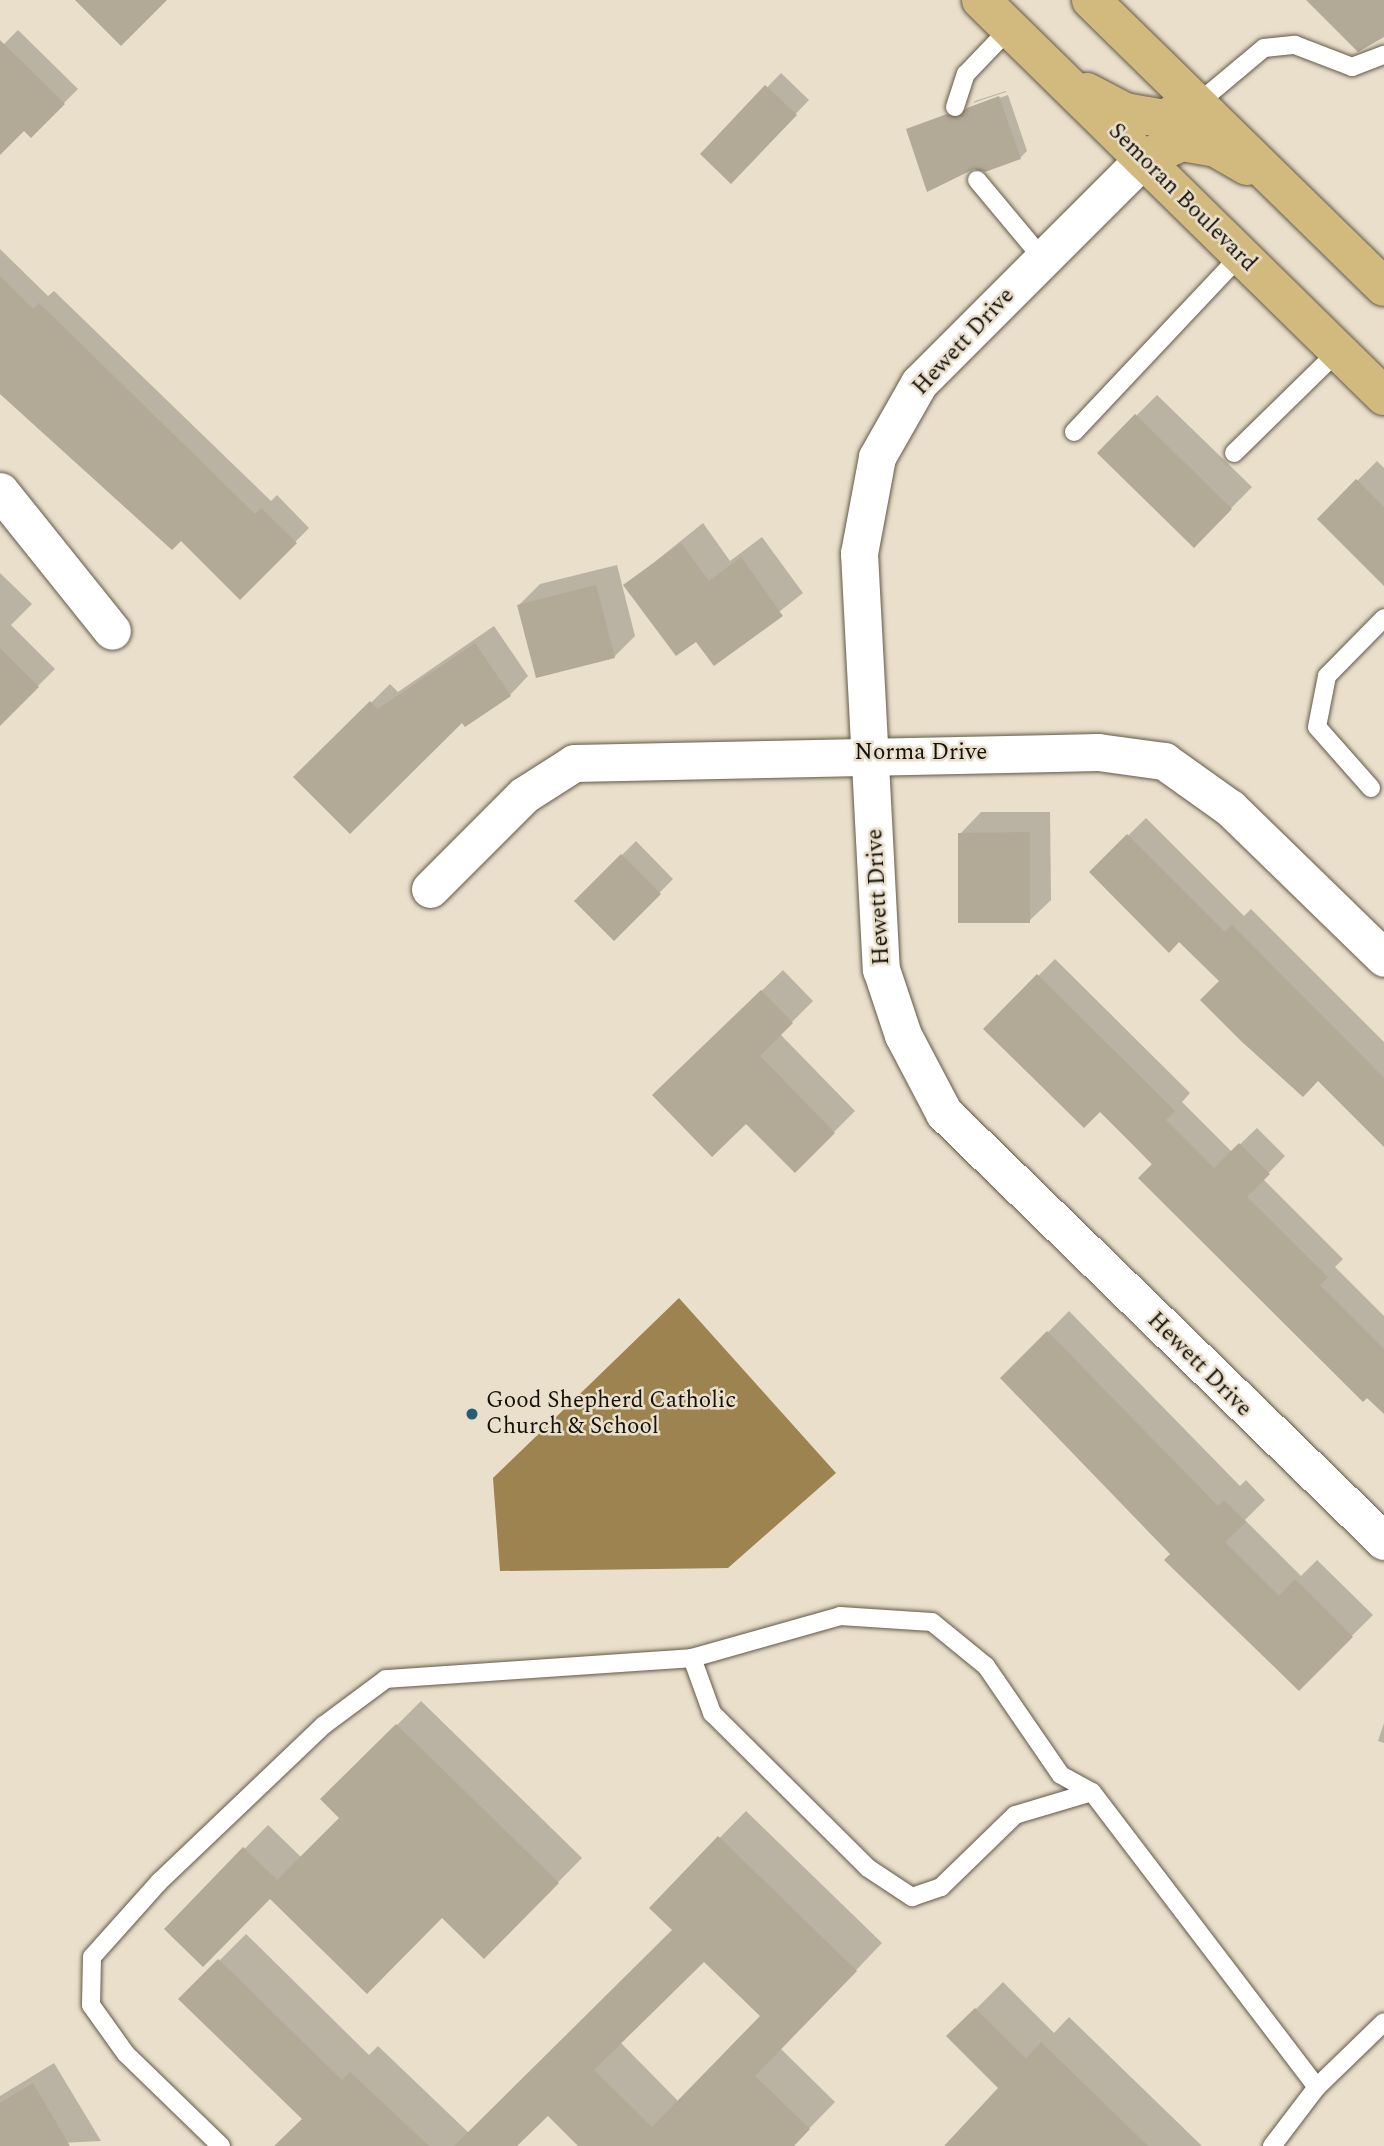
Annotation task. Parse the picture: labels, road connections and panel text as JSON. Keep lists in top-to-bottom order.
{
  "streets": {
    "main road": ["Semoran Boulevard"],
    "street": ["Hewett Drive", "Norma Drive"]
  },
  "crossings": [
    ["Semoran Boulevard", "Hewett Drive"],
    ["Hewett Drive", "Norma Drive"]
  ],
  "places": ["Good Shepherd Catholic Church & School"]
}
